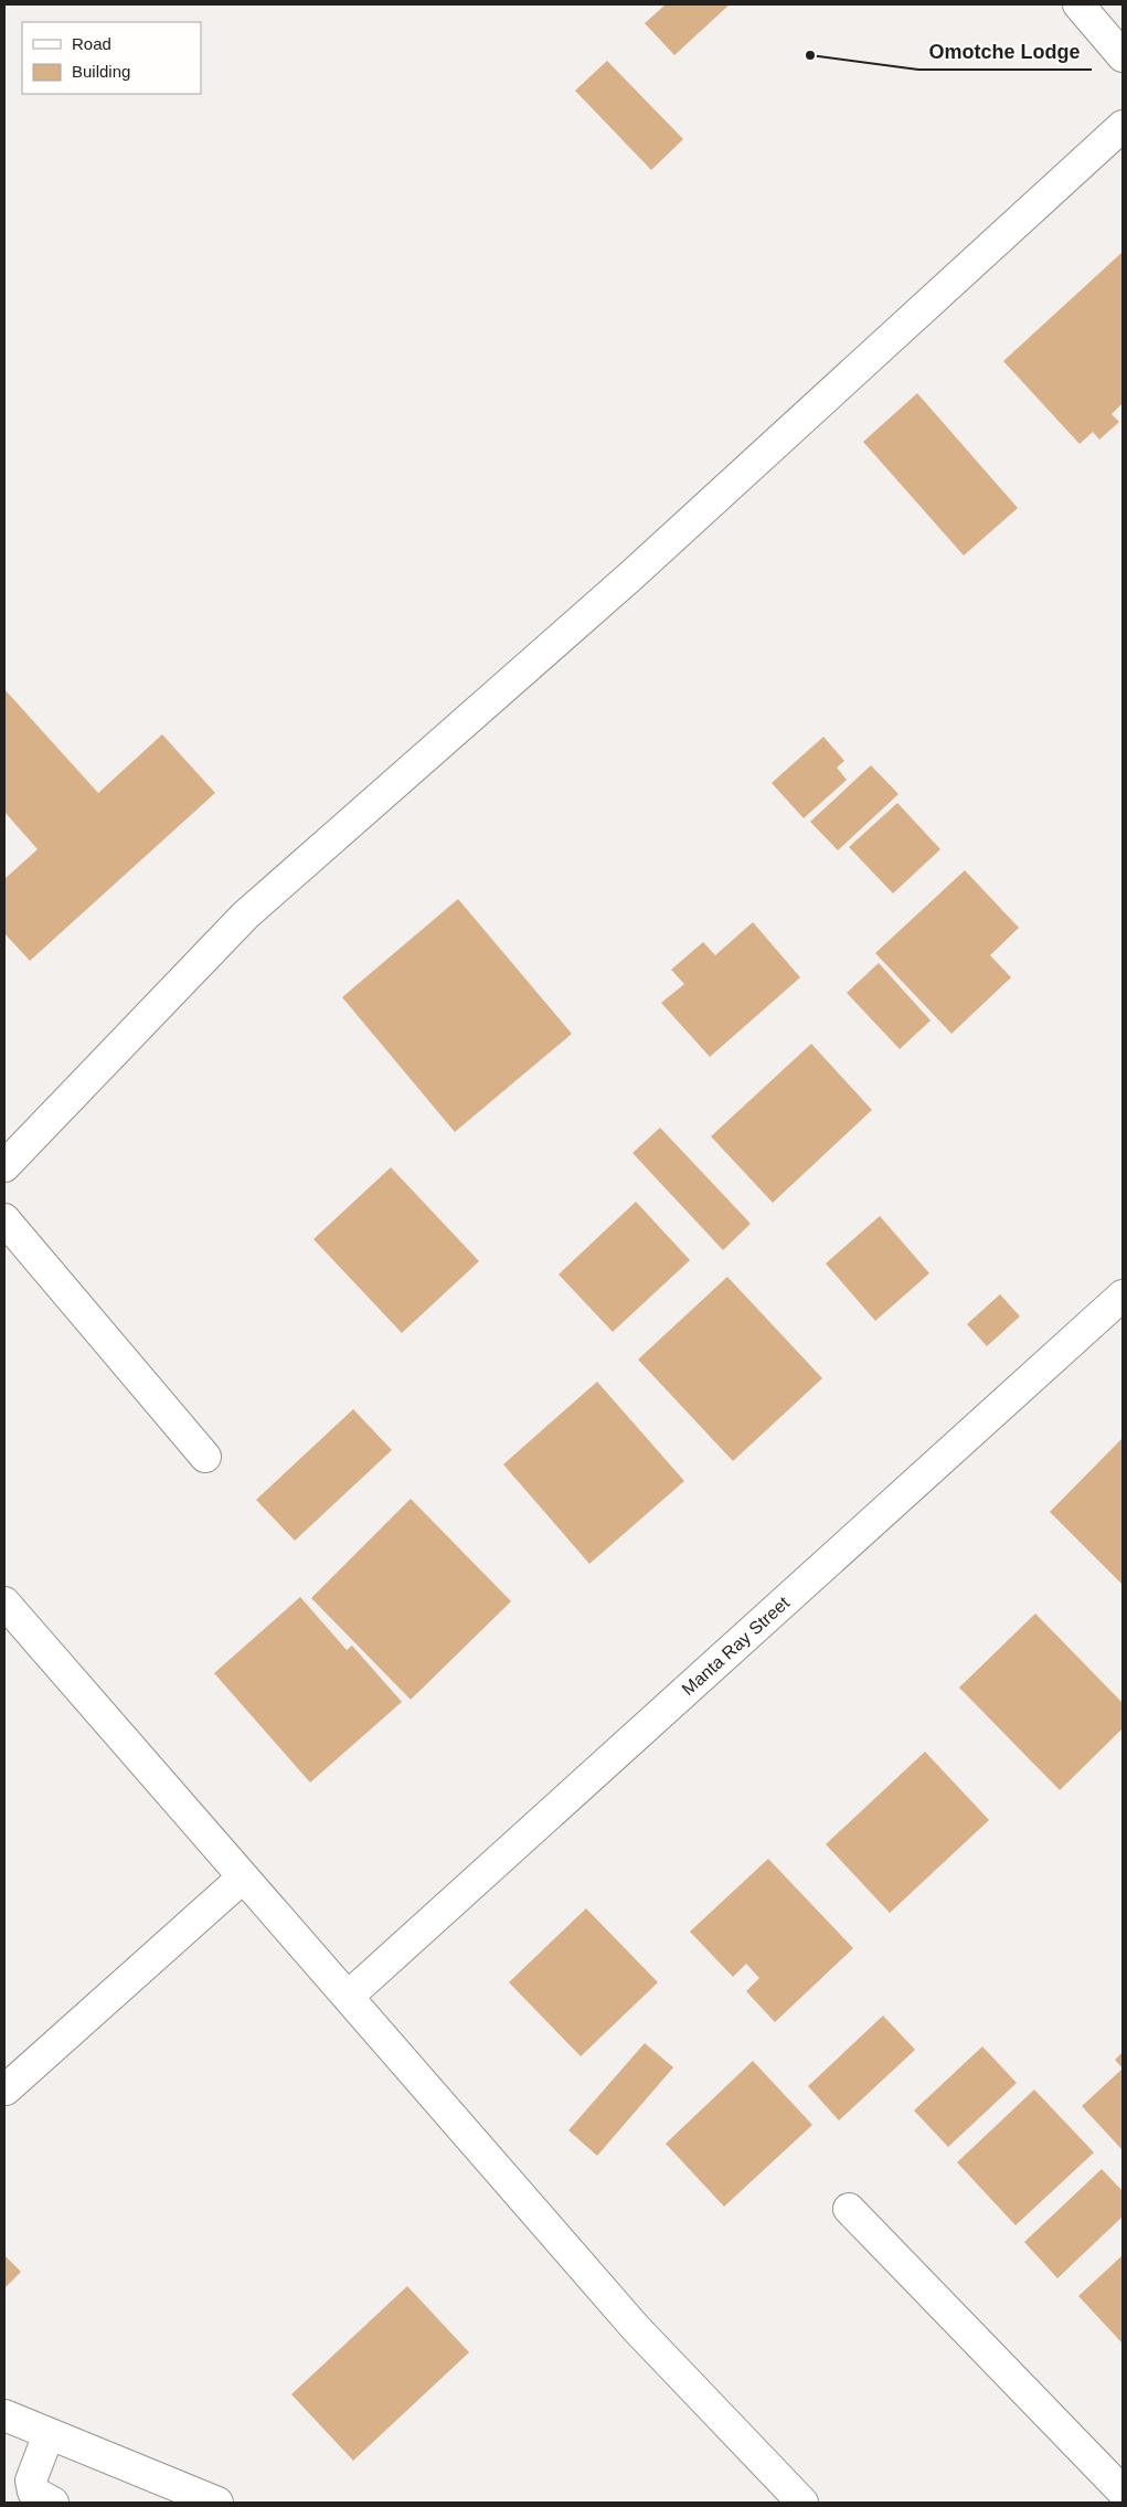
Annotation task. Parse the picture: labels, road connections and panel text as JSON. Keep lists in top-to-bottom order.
{
  "streets": {
    "street": ["Manta Ray Street"]
  },
  "places": ["Omotche Lodge"],
  "legend": ["Road", "Building"]
}
